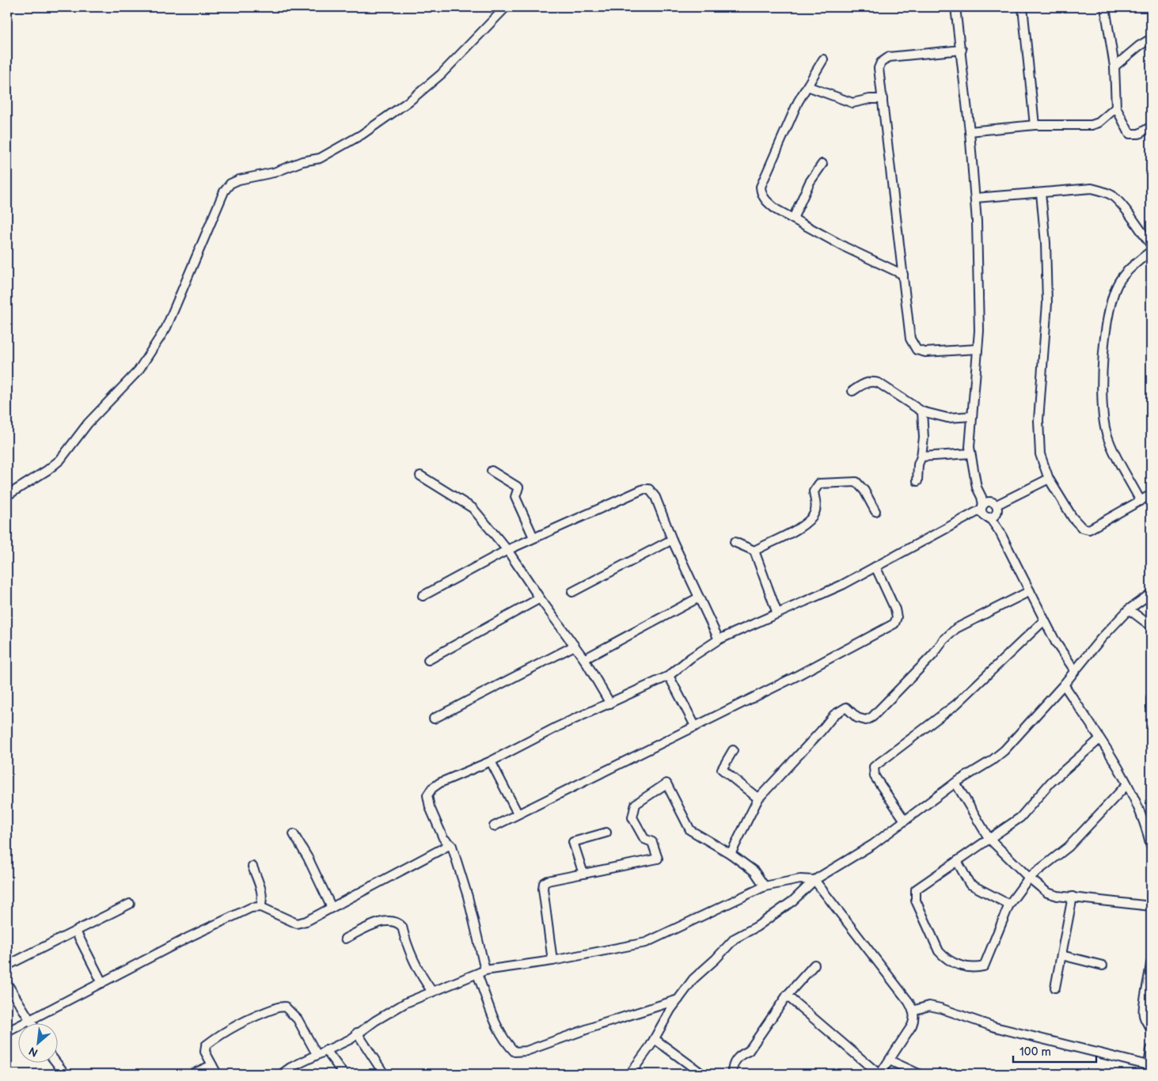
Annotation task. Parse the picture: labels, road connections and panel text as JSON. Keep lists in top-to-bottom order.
{
  "scale_bar": "100 m",
  "north": "bottom left"
}
